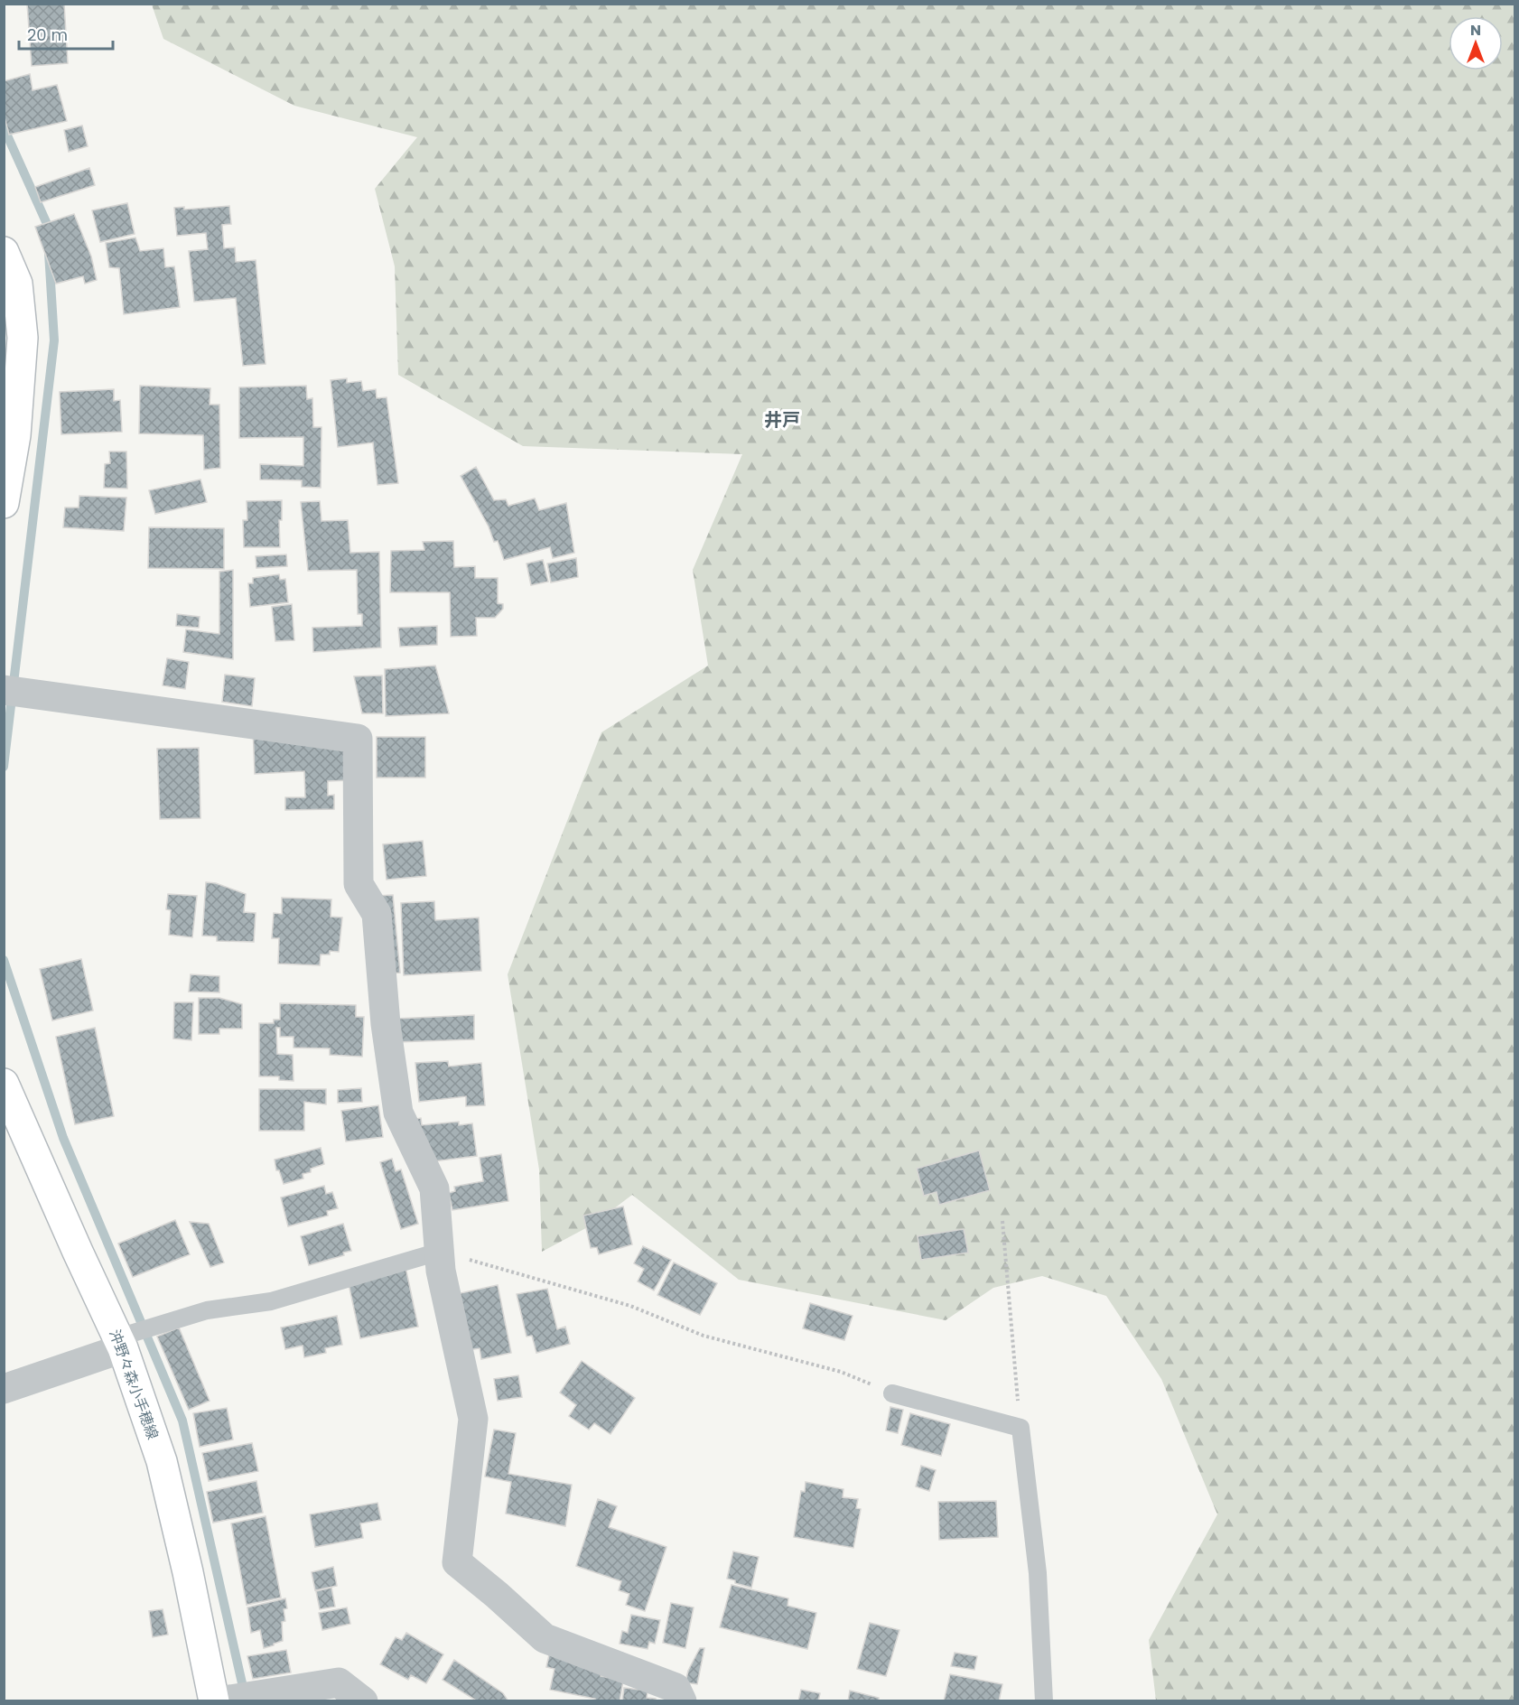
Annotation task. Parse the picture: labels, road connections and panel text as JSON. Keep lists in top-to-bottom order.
{
  "streets": {
    "main road": ["沖野々森小手穂線"]
  },
  "districts": ["井戸"],
  "scale_bar": "20 m",
  "north": "top"
}
